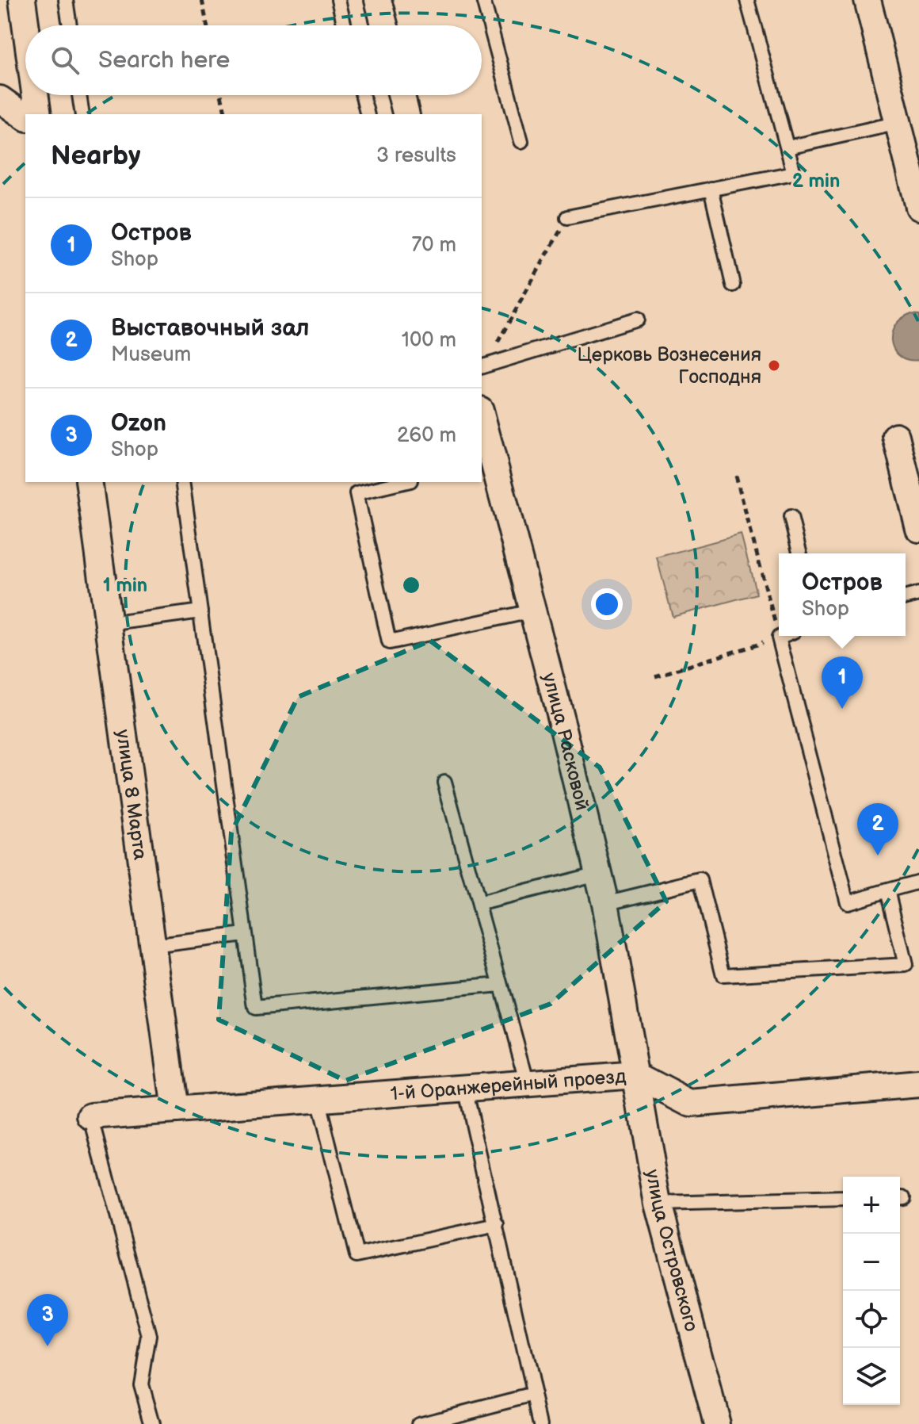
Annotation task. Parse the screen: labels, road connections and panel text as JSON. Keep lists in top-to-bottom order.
{
  "streets": {
    "street": [
      "улица Расковой",
      "улица 8 Марта",
      "1-й Оранжерейный проезд",
      "улица Островского"
    ]
  },
  "crossings": [
    ["улица Расковой", "1-й Оранжерейный проезд"],
    ["улица Расковой", "улица Островского"],
    ["улица 8 Марта", "1-й Оранжерейный проезд"],
    ["1-й Оранжерейный проезд", "улица Островского"]
  ],
  "places": ["Церковь Вознесения Господня"],
  "page": {
    "search": "Search here",
    "heading": ["Nearby", "3 results"],
    "list": [
      {
        "mark": "1",
        "name": "Остров",
        "note": "Shop",
        "value": "70 m"
      },
      {
        "mark": "2",
        "name": "Выставочный зал",
        "note": "Museum",
        "value": "100 m"
      },
      {
        "mark": "3",
        "name": "Ozon",
        "note": "Shop",
        "value": "260 m"
      }
    ],
    "popup": ["Остров", "Shop"],
    "pins": ["1", "2", "3"],
    "map_buttons": ["+", "−"]
  },
  "rings": ["2 min", "1 min"]
}
